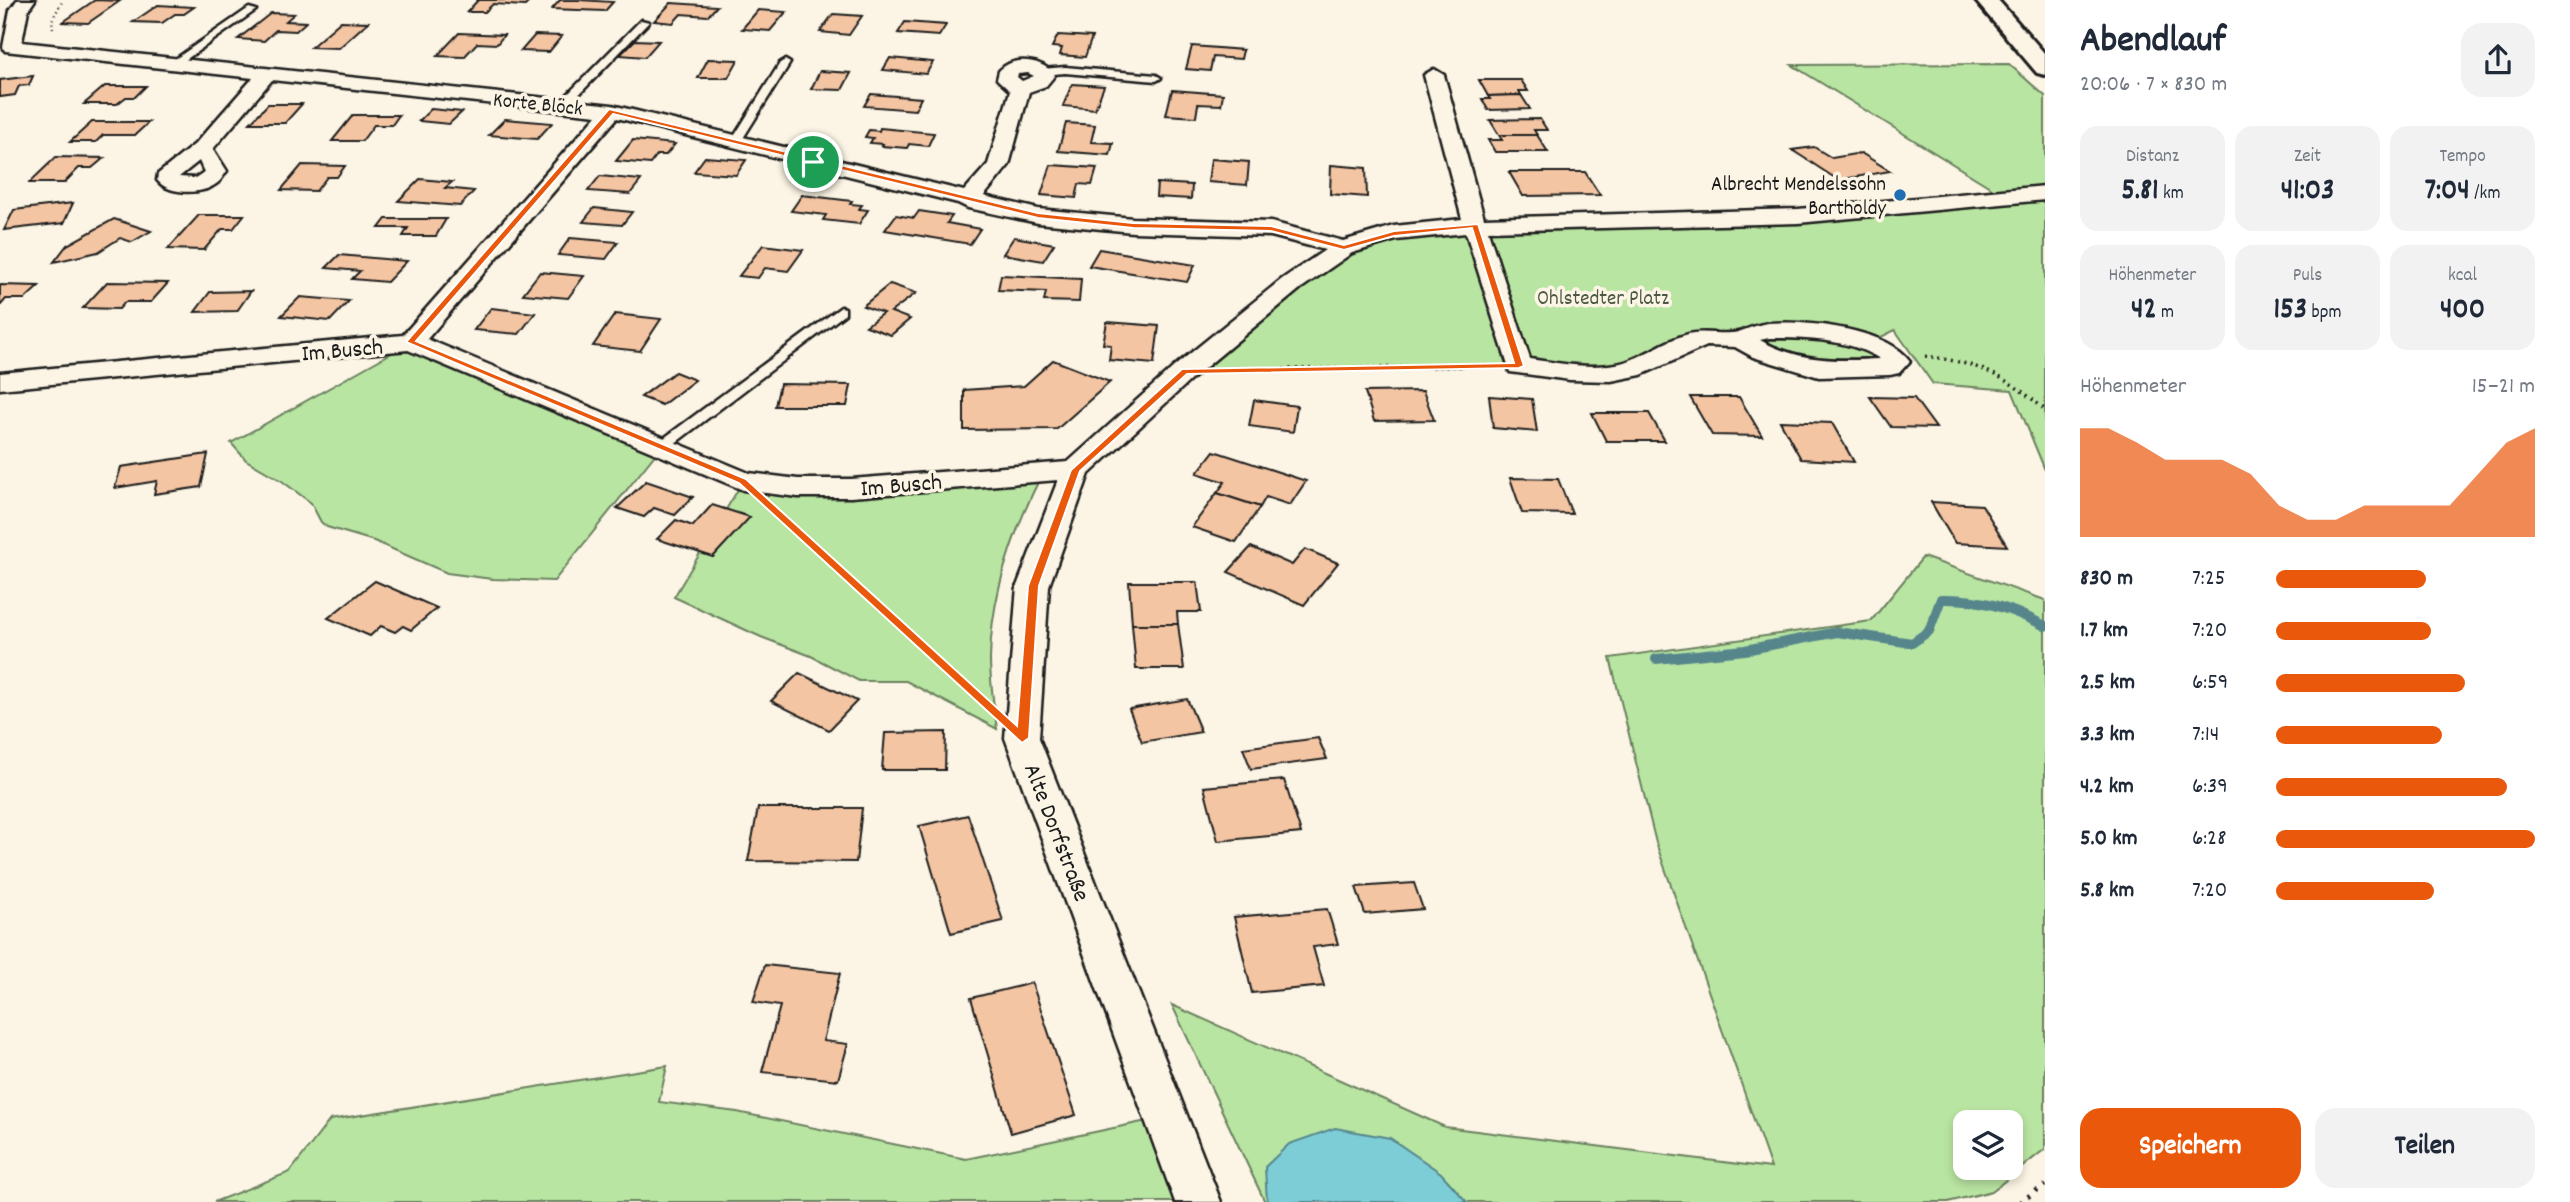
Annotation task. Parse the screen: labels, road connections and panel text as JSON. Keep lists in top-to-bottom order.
{
  "streets": {
    "street": ["Korte Blöck", "Im Busch", "Alte Dorfstraße"]
  },
  "crossings": [
    ["Im Busch", "Alte Dorfstraße"]
  ],
  "parks": ["Ohlstedter Platz"],
  "places": ["Albrecht Mendelssohn Bartholdy"],
  "page": {
    "heading": ["Abendlauf", "20:06 · 7 × 830 m"],
    "stats": [
      ["Distanz", "5.81 km"],
      ["Zeit", "41:03"],
      ["Tempo", "7:04 /km"],
      ["Höhenmeter", "42 m"],
      ["Puls", "153 bpm"],
      ["kcal", "400"]
    ],
    "chart": ["Höhenmeter", "15–21 m"],
    "list": [
      {
        "name": "830 m",
        "note": "7:25"
      },
      {
        "name": "1.7 km",
        "note": "7:20"
      },
      {
        "name": "2.5 km",
        "note": "6:59"
      },
      {
        "name": "3.3 km",
        "note": "7:14"
      },
      {
        "name": "4.2 km",
        "note": "6:39"
      },
      {
        "name": "5.0 km",
        "note": "6:28"
      },
      {
        "name": "5.8 km",
        "note": "7:20"
      }
    ],
    "buttons": ["Speichern", "Teilen"]
  }
}
